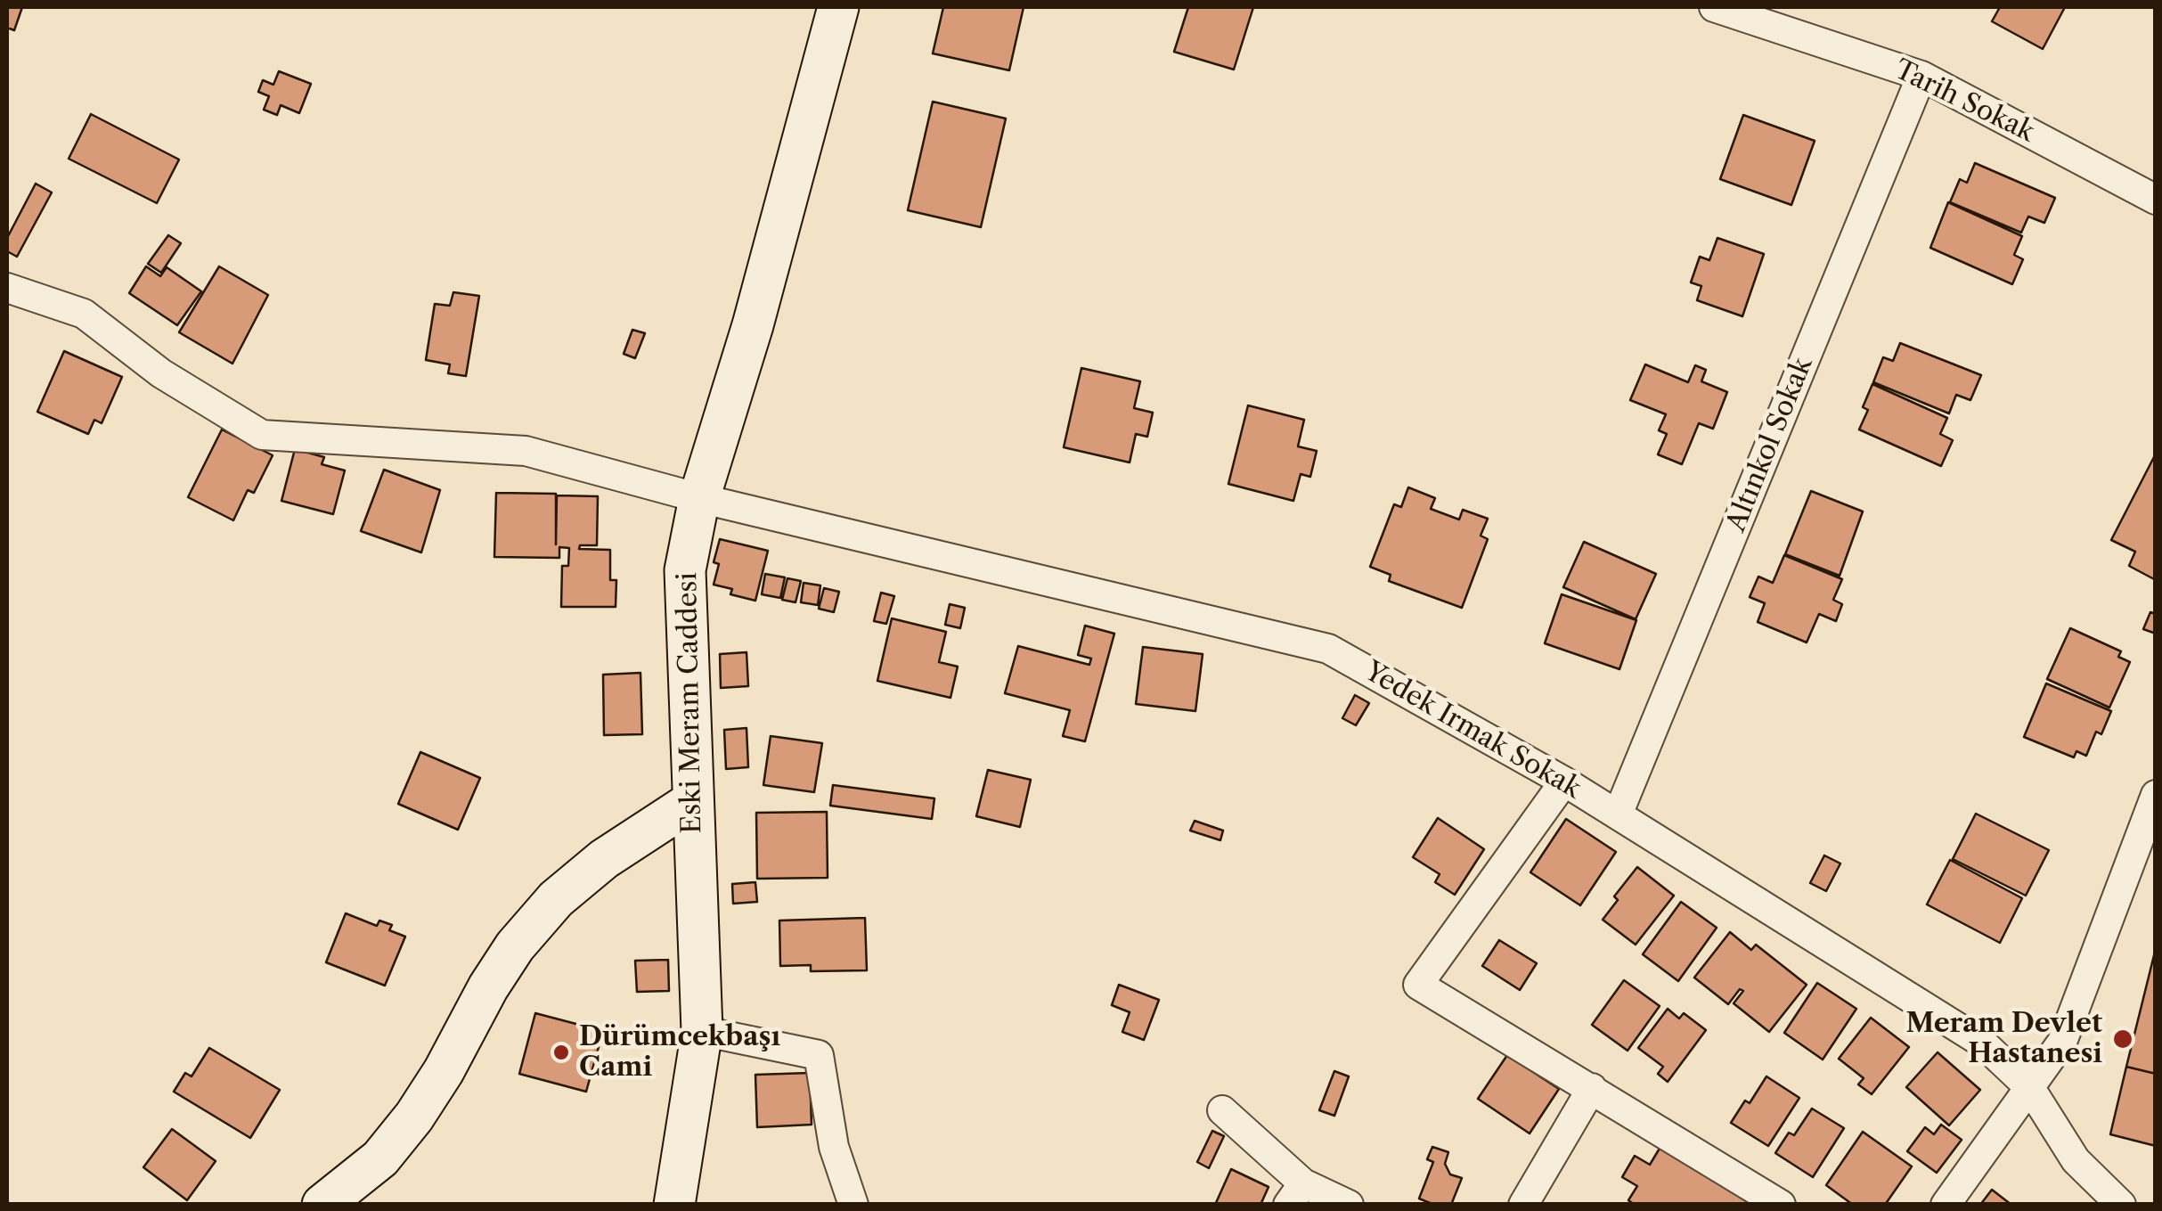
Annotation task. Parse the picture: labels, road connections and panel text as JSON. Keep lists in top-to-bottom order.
{
  "streets": {
    "street": [
      "Tarih Sokak",
      "Altınkol Sokak",
      "Eski Meram Caddesi",
      "Yedek Irmak Sokak"
    ]
  },
  "crossings": [
    ["Tarih Sokak", "Altınkol Sokak"],
    ["Altınkol Sokak", "Yedek Irmak Sokak"],
    ["Eski Meram Caddesi", "Yedek Irmak Sokak"]
  ],
  "places": ["Meram Devlet Hastanesi", "Dürümcekbaşı Cami"]
}
